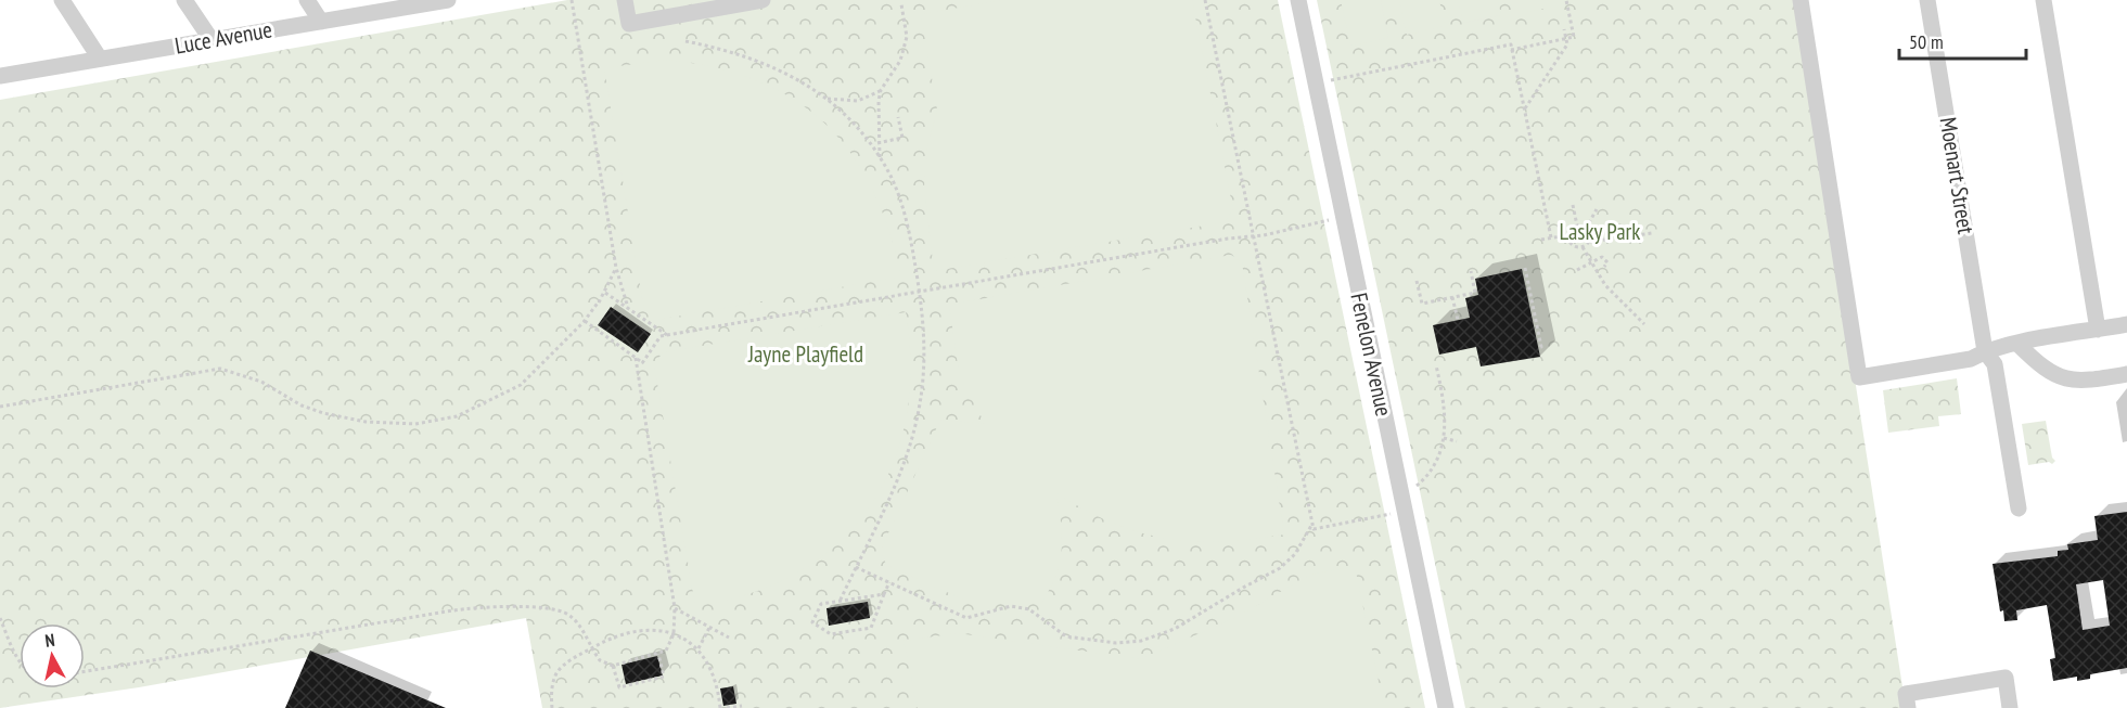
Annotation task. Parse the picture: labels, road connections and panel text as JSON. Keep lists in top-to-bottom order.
{
  "streets": {
    "street": ["Luce Avenue", "Moenart Street", "Fenelon Avenue"]
  },
  "parks": ["Lasky Park", "Jayne Playfield"],
  "scale_bar": "50 m",
  "north": "top"
}
